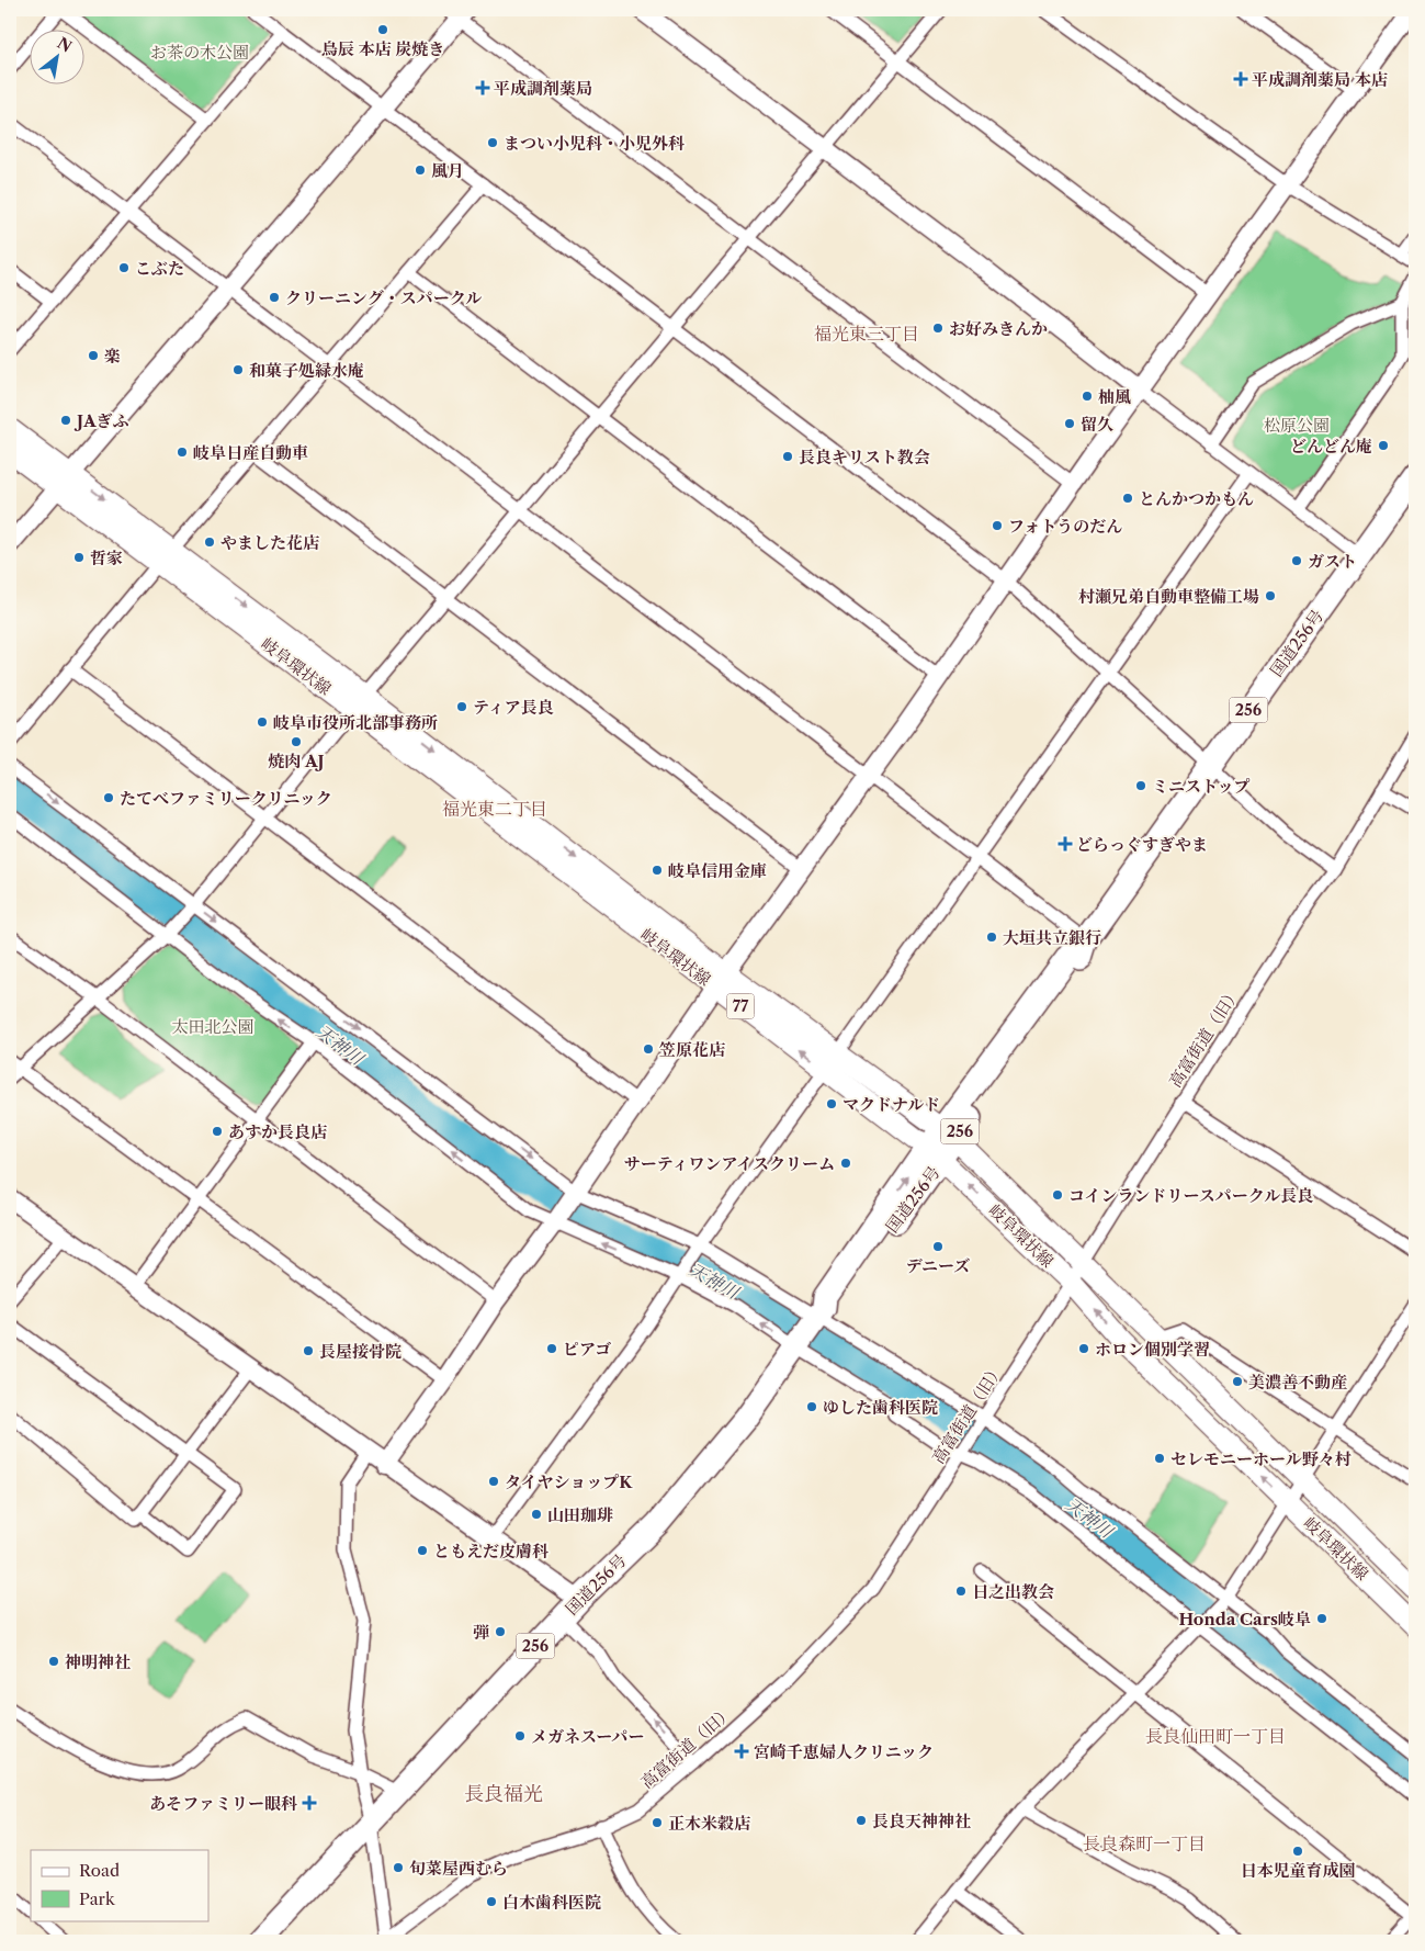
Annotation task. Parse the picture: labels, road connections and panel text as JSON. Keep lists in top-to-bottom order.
{
  "streets": {
    "highway": ["国道256号", "256"],
    "main road": ["岐阜環状線", "77"],
    "street": ["高富街道（旧）"]
  },
  "crossings": [
    ["国道256号", "岐阜環状線"],
    ["岐阜環状線", "高富街道（旧）"]
  ],
  "districts": [
    "福光東三丁目",
    "福光東二丁目",
    "長良仙田町一丁目",
    "長良福光",
    "長良森町一丁目"
  ],
  "water": ["天神川"],
  "parks": ["お茶の木公園", "松原公園", "太田北公園"],
  "places": {
    "other": [
      "鳥辰 本店 炭焼き",
      "まつい小児科・小児外科",
      "風月",
      "こぶた",
      "クリーニング・スパークル",
      "お好みきんか",
      "楽",
      "和菓子処緑水庵",
      "柚風",
      "JAぎふ",
      "留久",
      "どんどん庵",
      "岐阜日産自動車",
      "長良キリスト教会",
      "とんかつかもん",
      "フォトうのだん",
      "やました花店",
      "哲家",
      "ガスト",
      "村瀬兄弟自動車整備工場",
      "ティア長良",
      "岐阜市役所北部事務所",
      "焼肉 AJ",
      "ミニストップ",
      "たてべファミリークリニック",
      "岐阜信用金庫",
      "大垣共立銀行",
      "笠原花店",
      "マクドナルド",
      "あすか長良店",
      "サーティワンアイスクリーム",
      "コインランドリースパークル長良",
      "デニーズ",
      "ピアゴ",
      "ホロン個別学習",
      "長屋接骨院",
      "美濃善不動産",
      "ゆした歯科医院",
      "セレモニーホール野々村",
      "タイヤショップK",
      "山田珈琲",
      "ともえだ皮膚科",
      "日之出教会",
      "Honda Cars岐阜",
      "弾",
      "神明神社",
      "メガネスーパー",
      "長良天神神社",
      "正木米穀店",
      "日本児童育成園",
      "旬菜屋西むら",
      "白木歯科医院"
    ],
    "health": [
      "平成調剤薬局 本店",
      "平成調剤薬局",
      "どらっぐすぎやま",
      "宮崎千恵婦人クリニック",
      "あそファミリー眼科"
    ]
  },
  "legend": ["Road", "Park"],
  "north": "top right"
}
